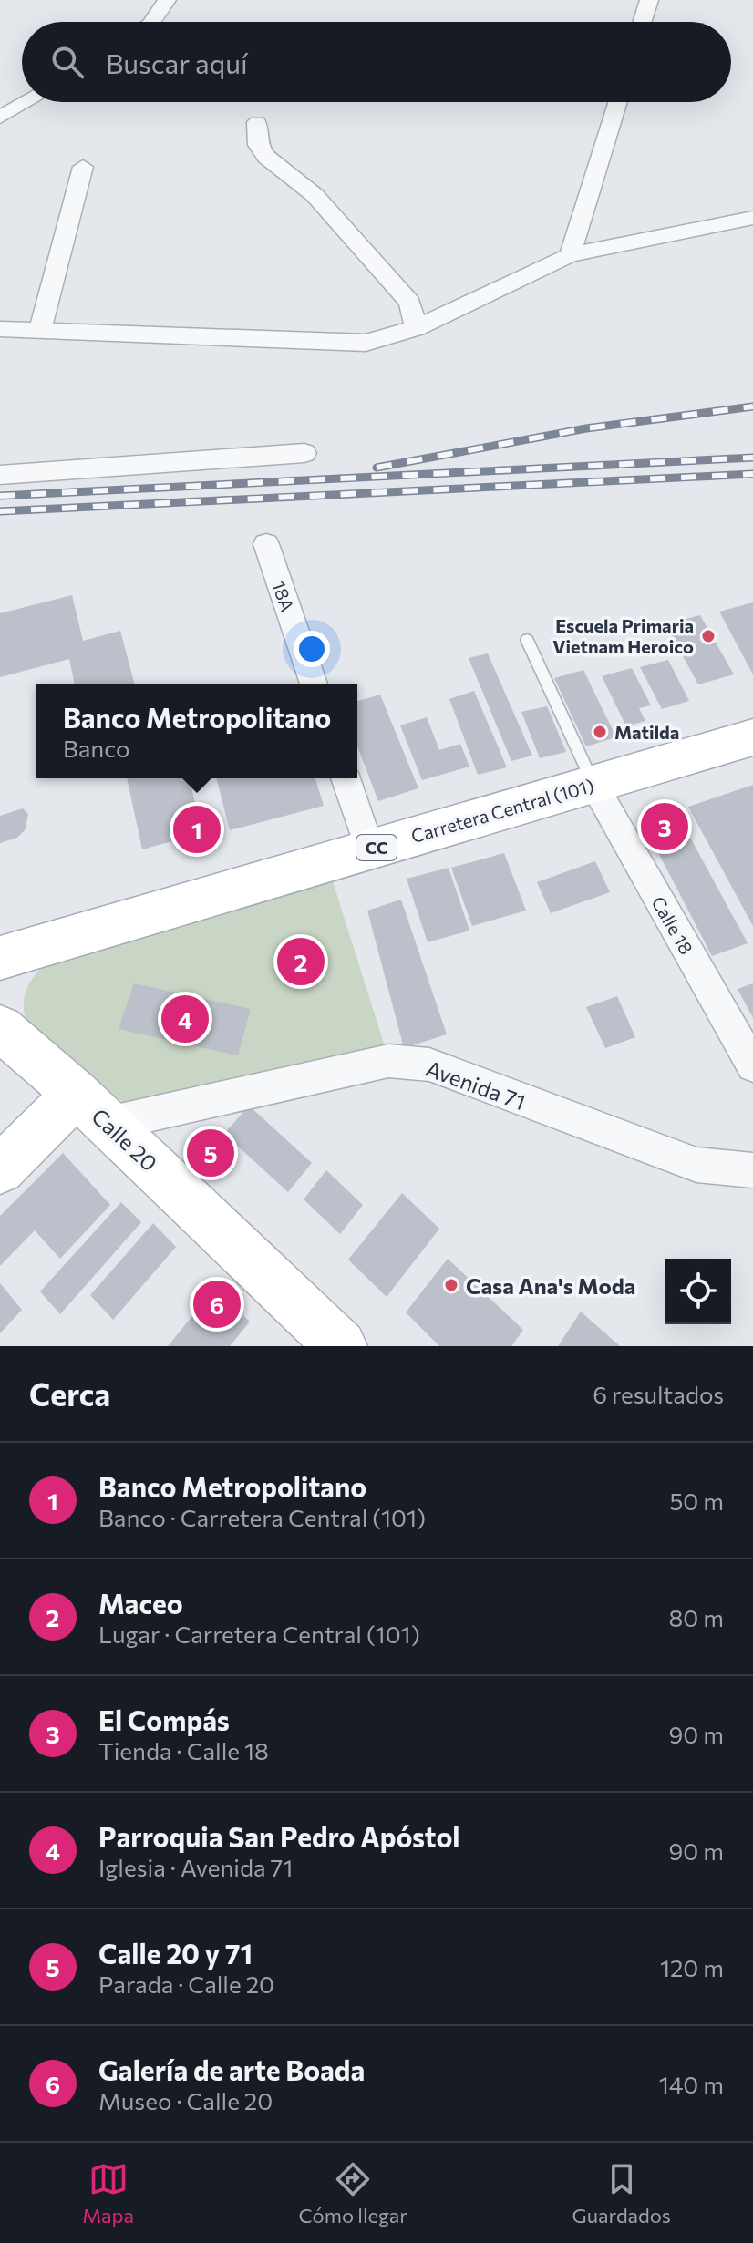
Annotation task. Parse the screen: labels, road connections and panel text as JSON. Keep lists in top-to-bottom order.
{
  "streets": {
    "main road": ["Carretera Central (101)", "CC", "Calle 20"],
    "street": ["18A", "Calle 18", "Avenida 71"]
  },
  "crossings": [
    ["Carretera Central (101)", "Calle 18"],
    ["Avenida 71", "Calle 20"]
  ],
  "places": ["Escuela Primaria Vietnam Heroico", "Matilda", "Casa Ana's Moda"],
  "page": {
    "search": "Buscar aquí",
    "popup": ["Banco Metropolitano", "Banco"],
    "pins": [
      "3",
      "1",
      "2",
      "4",
      "5",
      "6"
    ],
    "heading": ["Cerca", "6 resultados"],
    "list": [
      {
        "mark": "1",
        "name": "Banco Metropolitano",
        "note": "Banco · Carretera Central (101)",
        "value": "50 m"
      },
      {
        "mark": "2",
        "name": "Maceo",
        "note": "Lugar · Carretera Central (101)",
        "value": "80 m"
      },
      {
        "mark": "3",
        "name": "El Compás",
        "note": "Tienda · Calle 18",
        "value": "90 m"
      },
      {
        "mark": "4",
        "name": "Parroquia San Pedro Apóstol",
        "note": "Iglesia · Avenida 71",
        "value": "90 m"
      },
      {
        "mark": "5",
        "name": "Calle 20 y 71",
        "note": "Parada · Calle 20",
        "value": "120 m"
      },
      {
        "mark": "6",
        "name": "Galería de arte Boada",
        "note": "Museo · Calle 20",
        "value": "140 m"
      }
    ],
    "nav": ["Mapa", "Cómo llegar", "Guardados"]
  }
}
